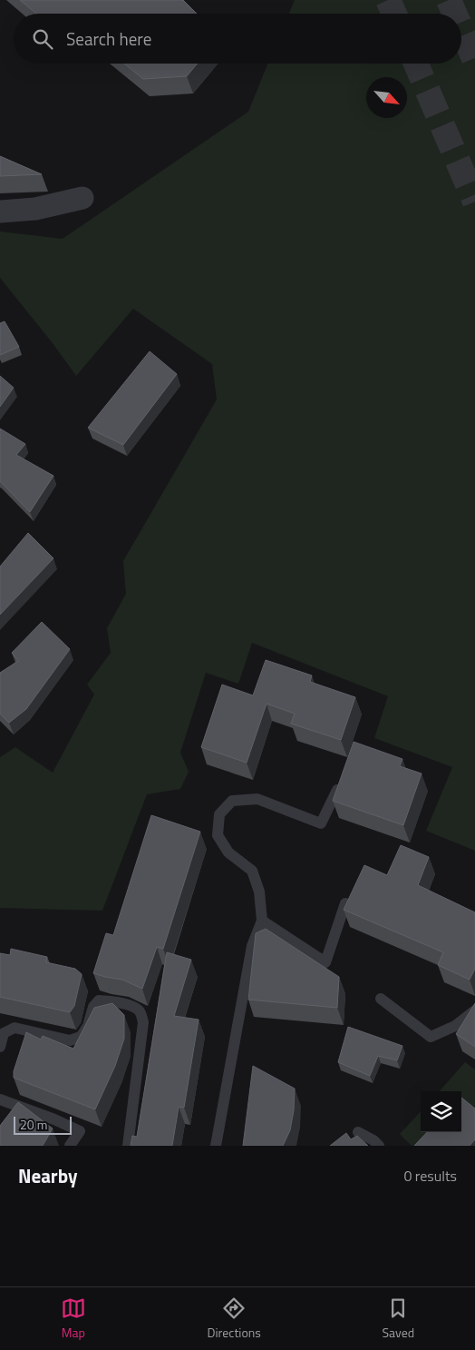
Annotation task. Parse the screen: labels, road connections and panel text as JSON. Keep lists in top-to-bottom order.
{
  "scale_bar": "20 m",
  "north": "bottom right",
  "page": {
    "search": "Search here",
    "scale": "20 m",
    "heading": ["Nearby", "0 results"],
    "nav": ["Map", "Directions", "Saved"]
  }
}
